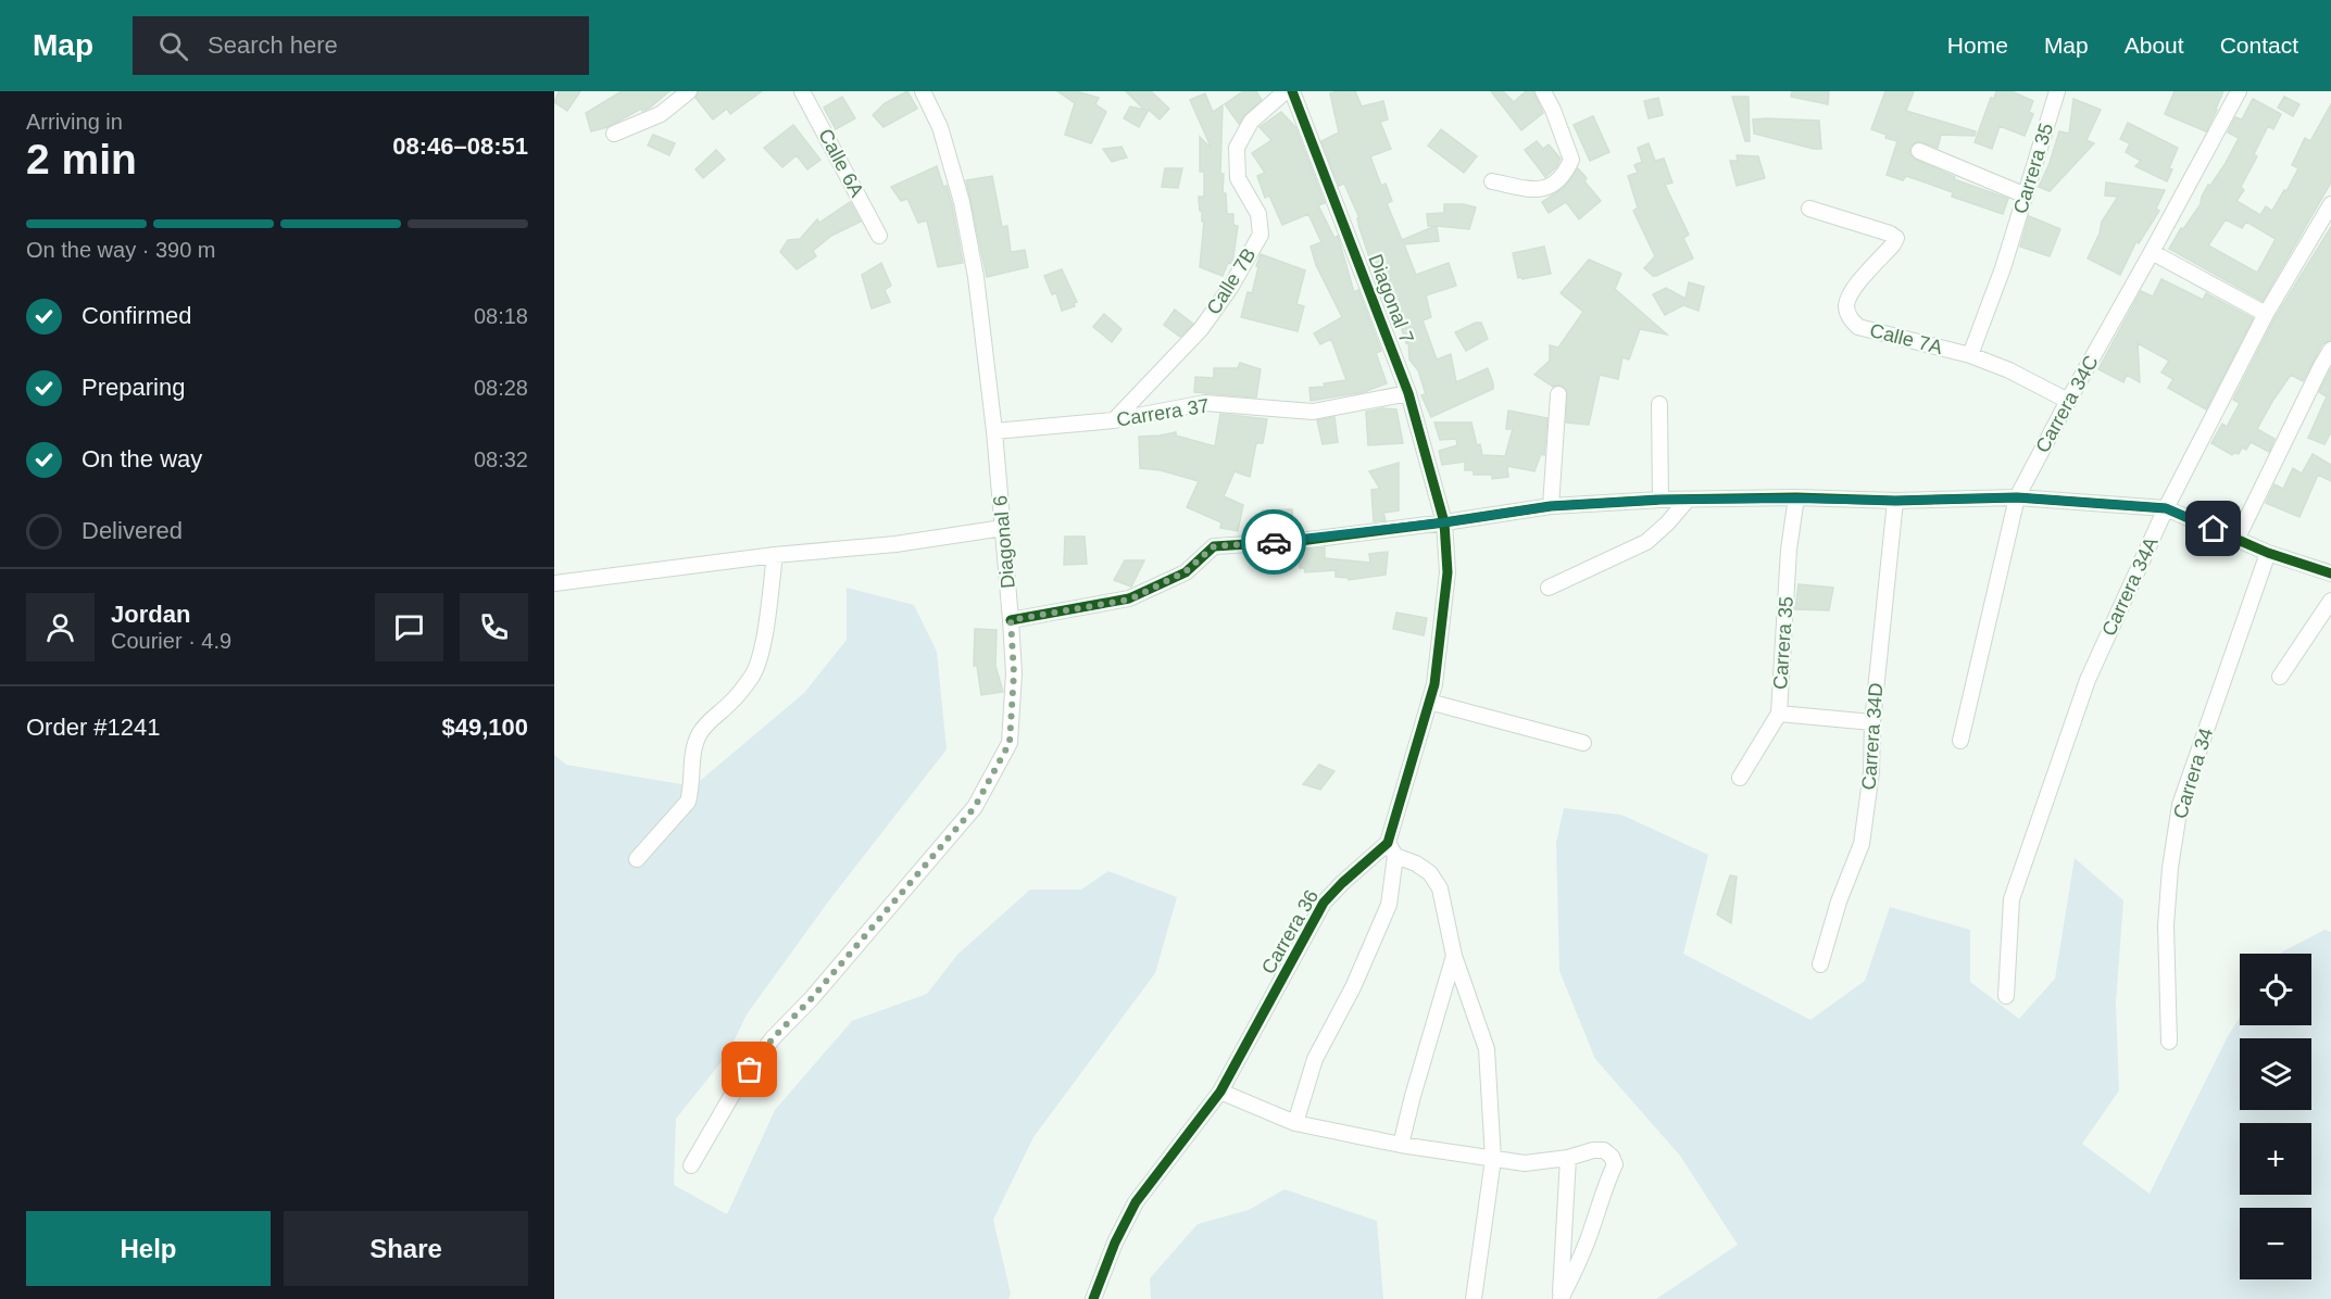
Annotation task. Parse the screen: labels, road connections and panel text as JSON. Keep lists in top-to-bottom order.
{
  "streets": {
    "street": [
      "Calle 6A",
      "Carrera 35",
      "Calle 7B",
      "Diagonal 7",
      "Calle 7A",
      "Carrera 34C",
      "Carrera 37",
      "Diagonal 6",
      "Carrera 34A",
      "Carrera 34D",
      "Carrera 34",
      "Carrera 36"
    ]
  },
  "crossings": [
    ["Carrera 35", "Calle 7A"],
    ["Calle 7B", "Carrera 37"],
    ["Diagonal 7", "Carrera 37"],
    ["Calle 7A", "Carrera 34C"],
    ["Carrera 37", "Diagonal 6"]
  ],
  "page": {
    "header": "Map",
    "search": "Search here",
    "nav": [
      "Home",
      "Map",
      "About",
      "Contact"
    ],
    "heading": ["2 min", "Arriving in", "08:46–08:51"],
    "panel": [
      "Jordan",
      "Courier · 4.9",
      "Order #1241",
      "$49,100"
    ],
    "bar": "On the way · 390 m",
    "list": [
      ["Confirmed", "08:18"],
      ["Preparing", "08:28"],
      ["On the way", "08:32"],
      "Delivered"
    ],
    "map_buttons": ["+", "−"],
    "buttons": ["Help", "Share"]
  }
}
